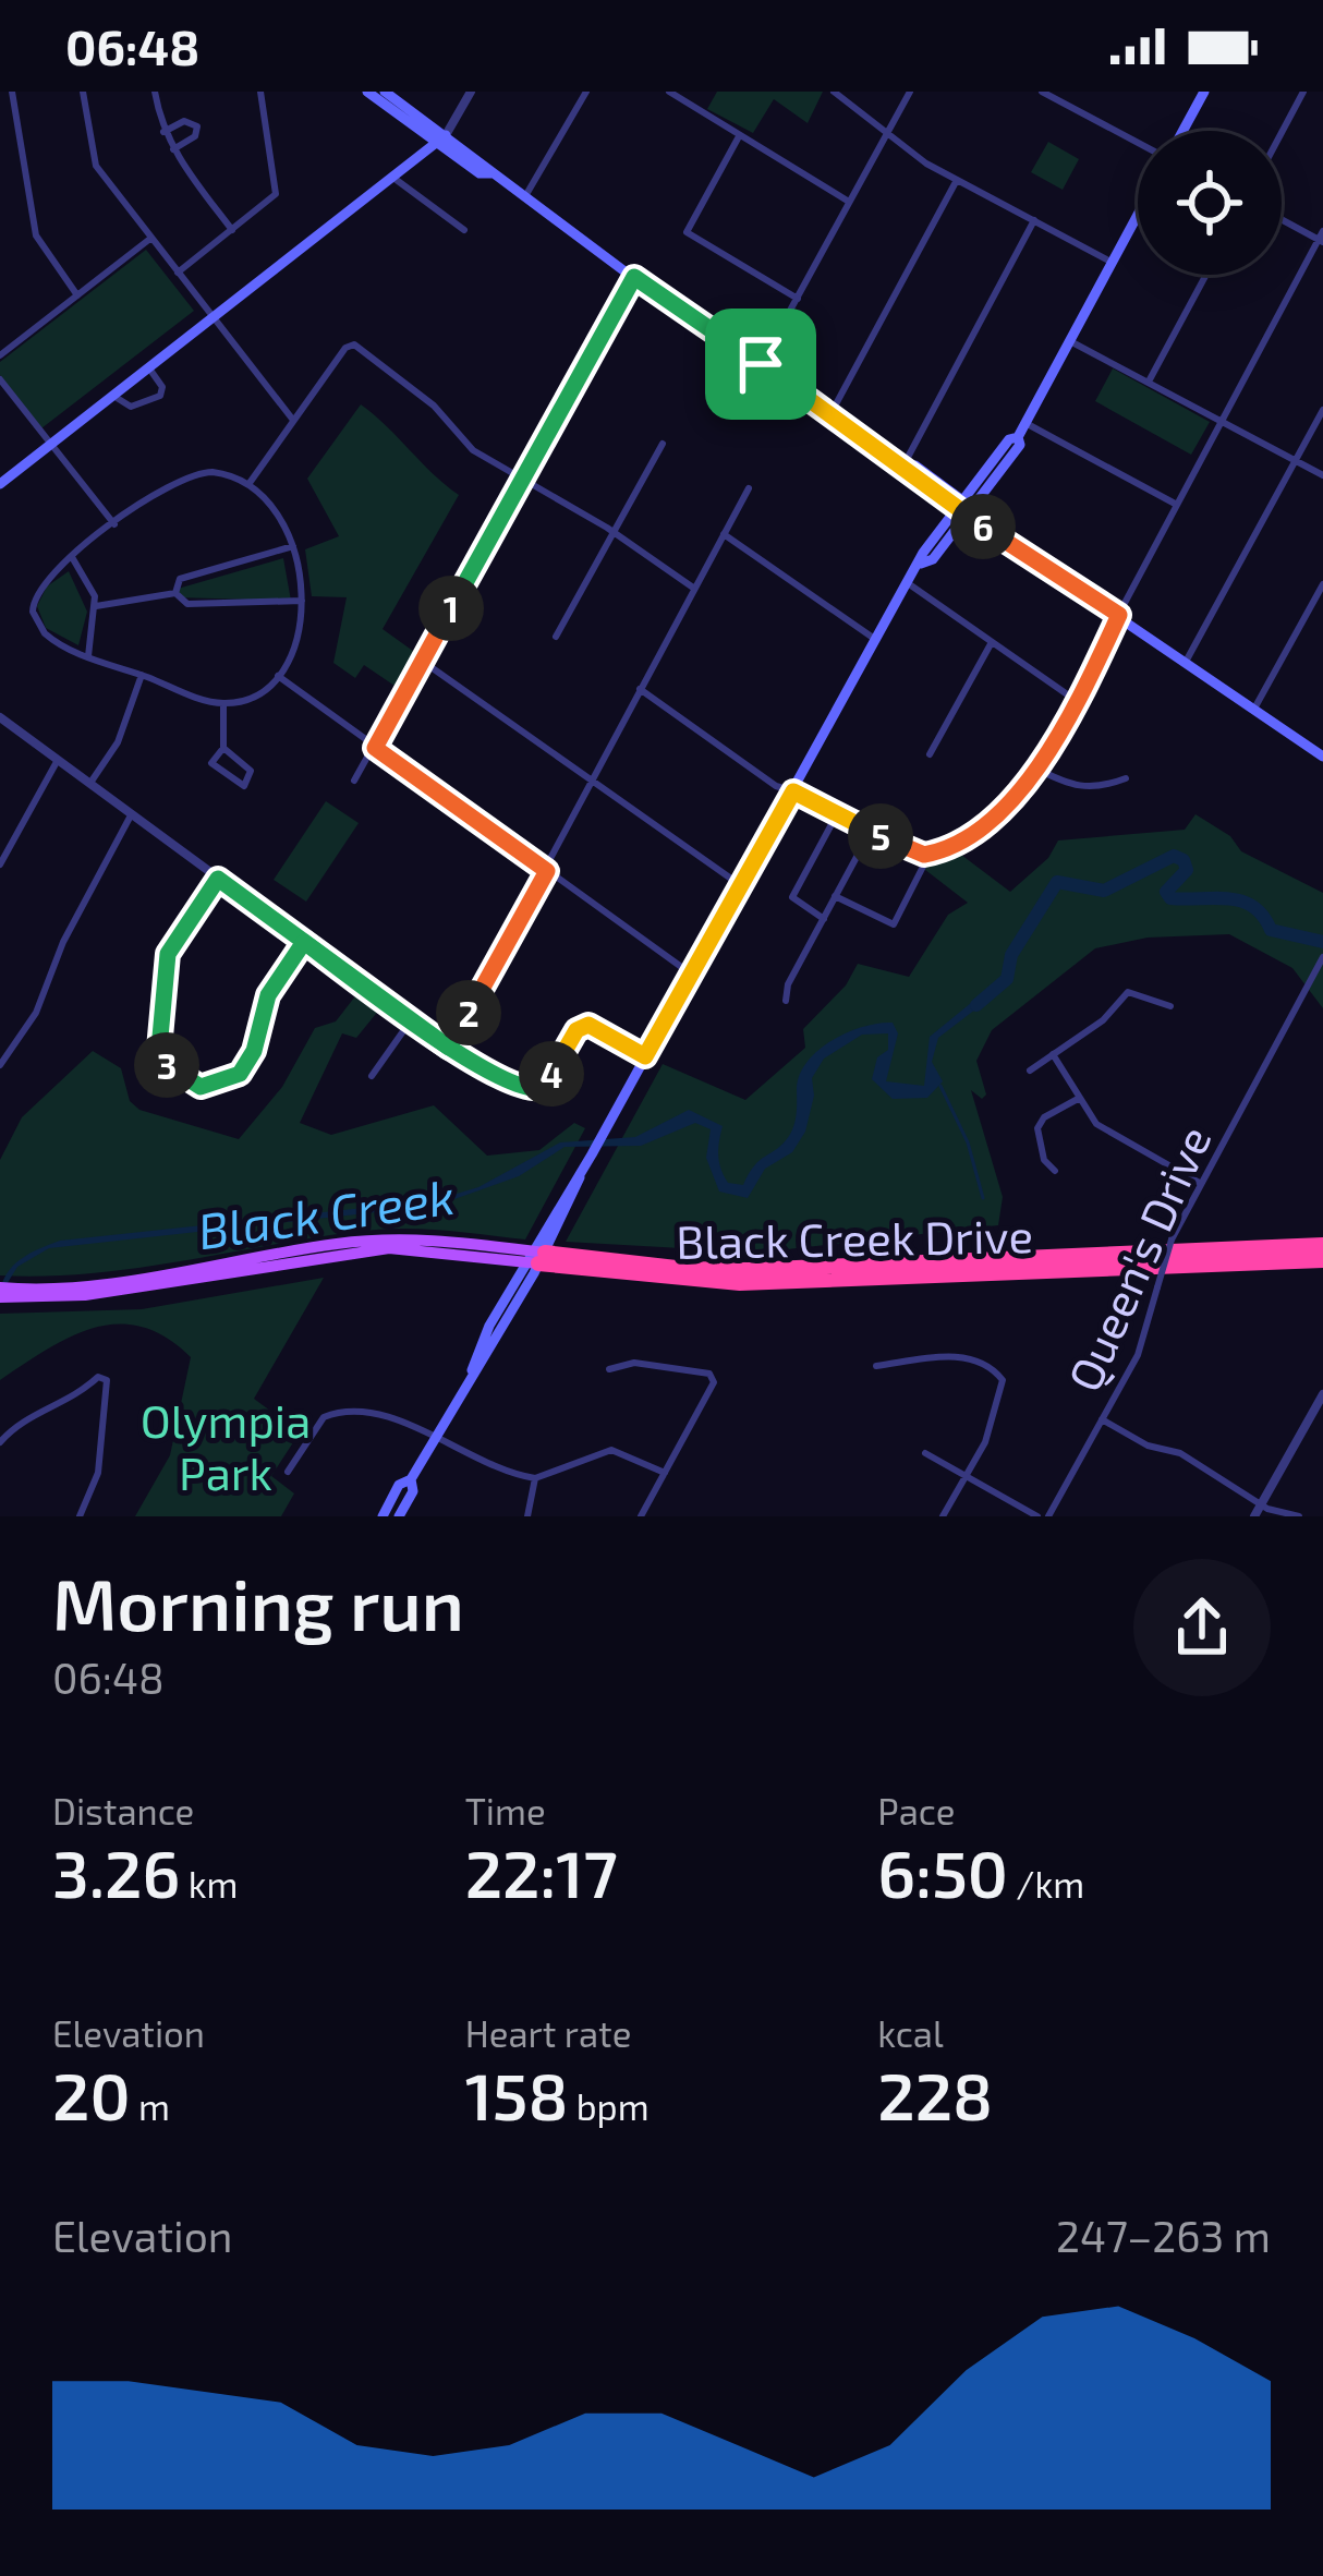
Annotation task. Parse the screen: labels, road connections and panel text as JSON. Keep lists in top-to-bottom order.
{
  "streets": {
    "highway": ["Black Creek Drive"],
    "street": ["Queen's Drive"]
  },
  "water": ["Black Creek"],
  "parks": ["Olympia Park"],
  "page": {
    "status": "06:48",
    "pins": [
      "6",
      "1",
      "5",
      "2",
      "3",
      "4"
    ],
    "heading": ["Morning run", "06:48"],
    "stats": [
      ["Distance", "3.26 km"],
      ["Time", "22:17"],
      ["Pace", "6:50 /km"],
      ["Elevation", "20 m"],
      ["Heart rate", "158 bpm"],
      ["kcal", "228"]
    ],
    "chart": ["Elevation", "247–263 m"]
  }
}
